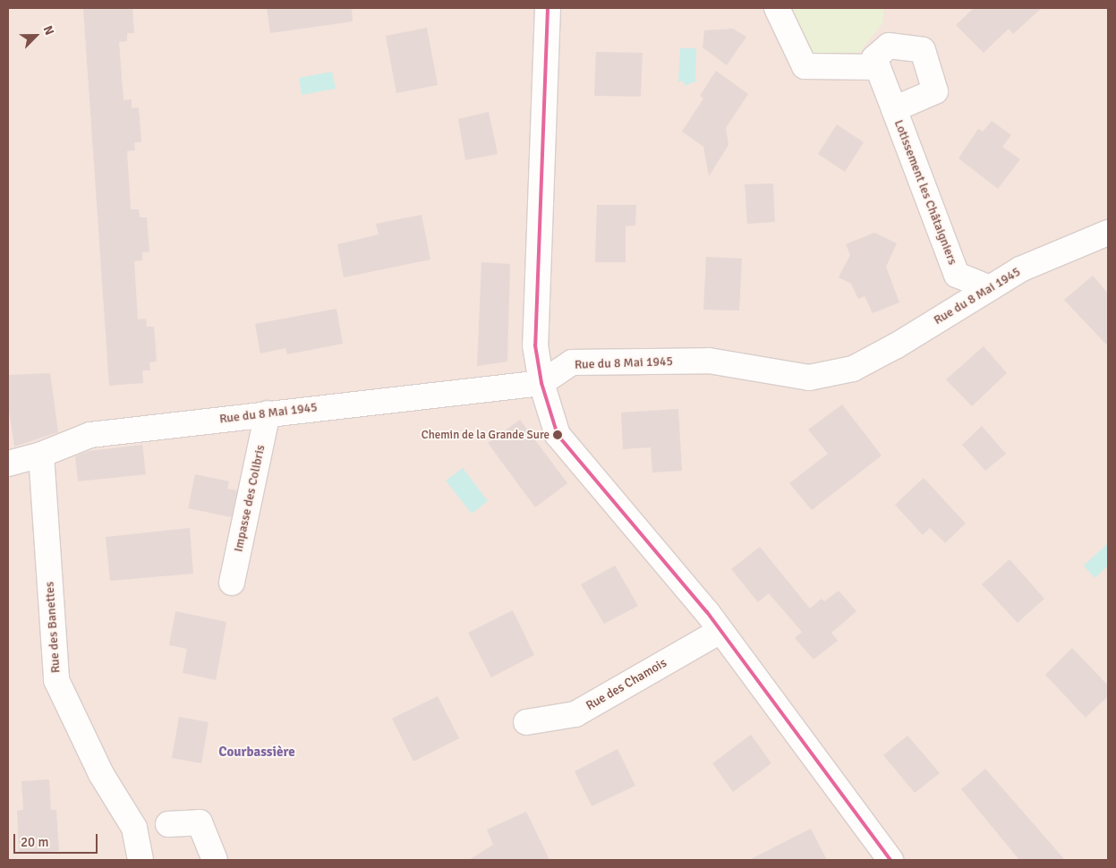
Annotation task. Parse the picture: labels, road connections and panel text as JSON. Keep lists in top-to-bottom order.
{
  "streets": {
    "street": [
      "Lotissement les Châtaigniers",
      "Rue du 8 Mai 1945",
      "Impasse des Colibris",
      "Rue des Banettes",
      "Rue des Chamois"
    ]
  },
  "crossings": [
    ["Lotissement les Châtaigniers", "Rue du 8 Mai 1945"],
    ["Rue du 8 Mai 1945", "Impasse des Colibris"],
    ["Rue du 8 Mai 1945", "Rue des Banettes"]
  ],
  "districts": ["Courbassière"],
  "places": ["Chemin de la Grande Sure"],
  "scale_bar": "20 m",
  "north": "top right"
}
